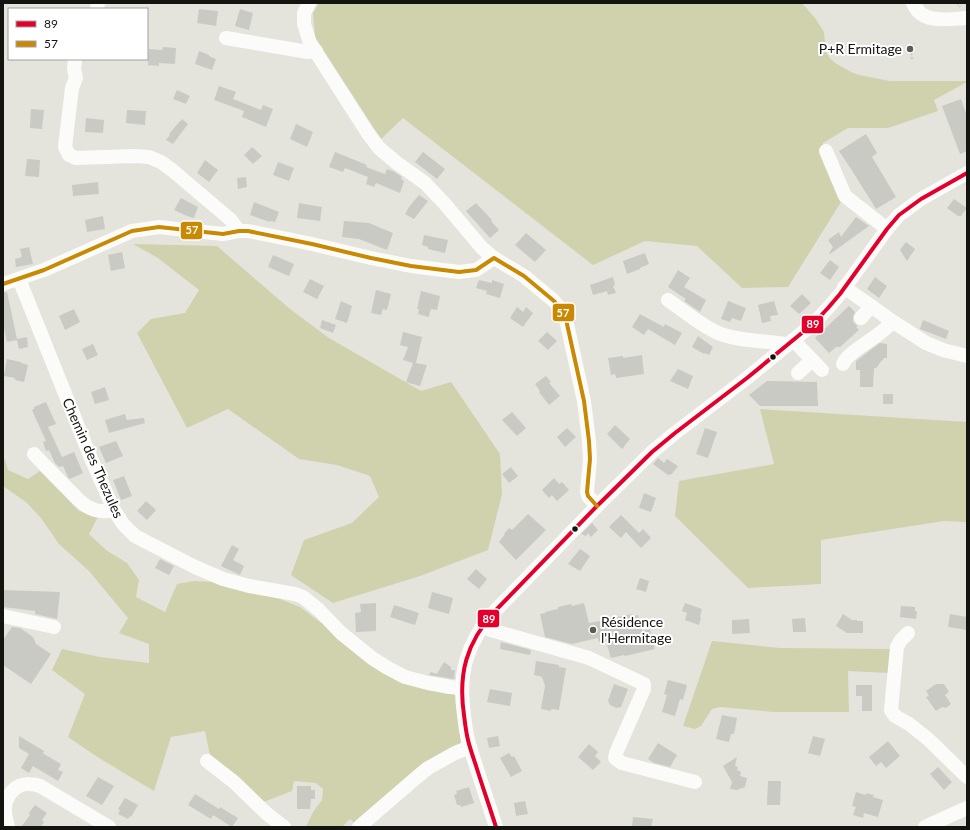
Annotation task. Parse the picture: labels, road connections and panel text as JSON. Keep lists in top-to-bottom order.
{
  "streets": {
    "street": ["Chemin des Thezules"]
  },
  "places": ["P+R Ermitage", "Résidence l'Hermitage"],
  "lines": ["transit line 89", "transit line 57"],
  "legend": ["89", "57"]
}
